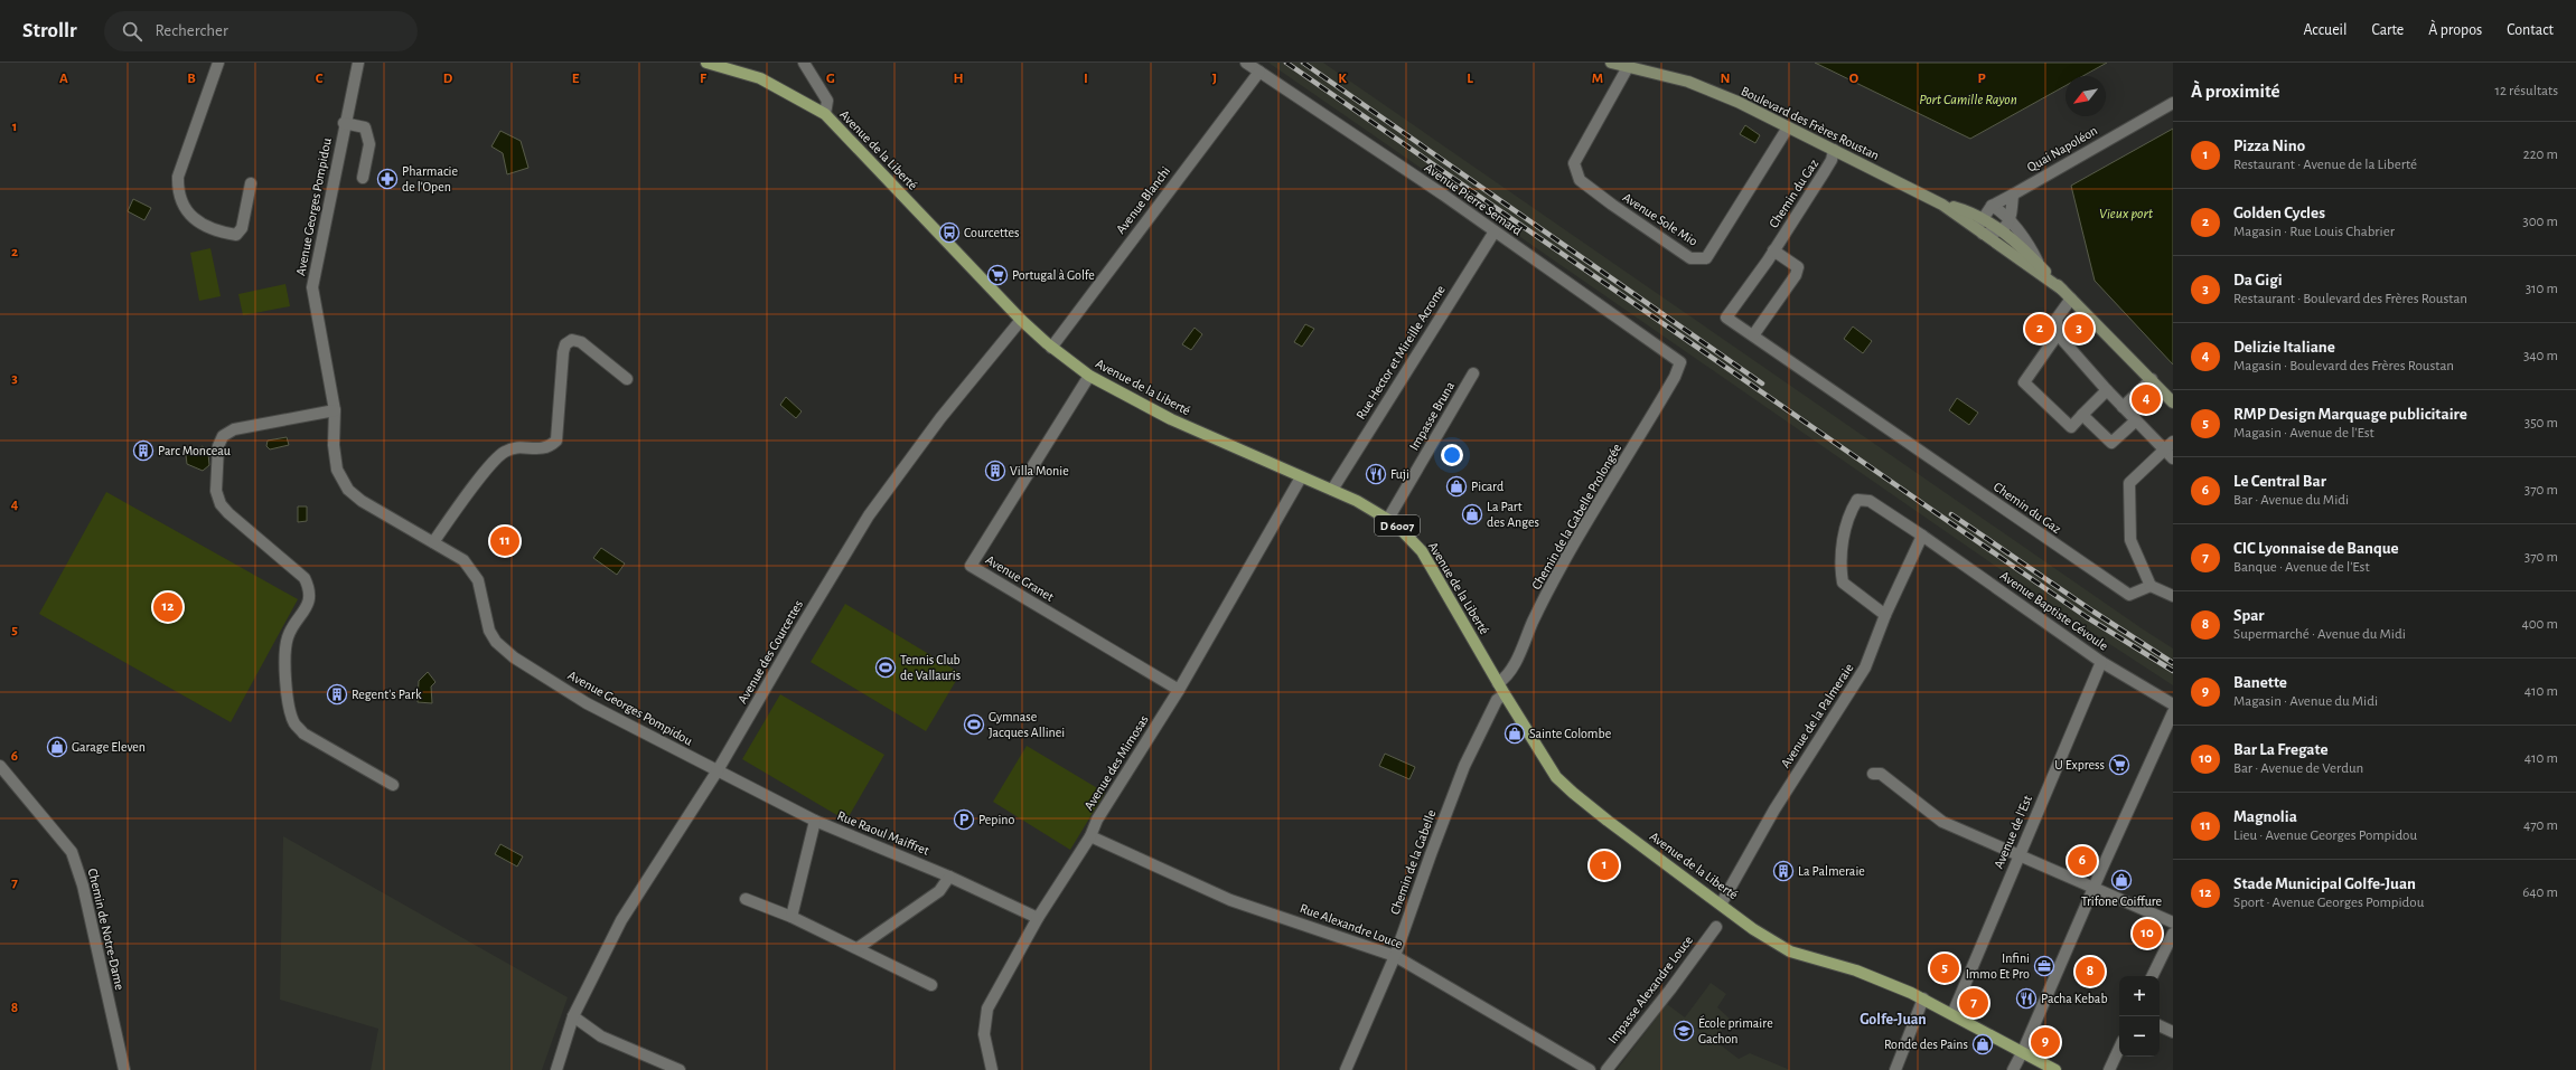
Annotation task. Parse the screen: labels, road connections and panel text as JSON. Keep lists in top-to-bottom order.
{
  "streets": {
    "main road": ["Boulevard des Frères Roustan", "Avenue de la Liberté", "D 6007"],
    "street": [
      "Quai Napoléon",
      "Chemin du Gaz",
      "Avenue Pierre Semard",
      "Avenue Blanchi",
      "Avenue Georges Pompidou",
      "Avenue Sole Mio",
      "Rue Hector et Mireille Acrome",
      "Impasse Bruna",
      "Chemin de la Gabelle Prolongée",
      "Avenue Granet",
      "Avenue Baptiste Cévoule",
      "Avenue des Courcettes",
      "Avenue de la Palmeraie",
      "Avenue des Mimosas",
      "Avenue de l'Est",
      "Rue Raoul Maiffret",
      "Chemin de la Gabelle",
      "Rue Alexandre Louce",
      "Chemin de Notre-Dame",
      "Impasse Alexandre Louce"
    ]
  },
  "crossings": [
    ["Boulevard des Frères Roustan", "Chemin du Gaz"],
    ["Boulevard des Frères Roustan", "Avenue Sole Mio"],
    ["Avenue de la Liberté", "Avenue Blanchi"],
    ["Avenue de la Liberté", "Rue Hector et Mireille Acrome"],
    ["Avenue de la Liberté", "Impasse Bruna"],
    ["Avenue de la Liberté", "Chemin de la Gabelle Prolongée"],
    ["Avenue de la Liberté", "Avenue Granet"],
    ["Avenue de la Liberté", "Avenue des Courcettes"],
    ["Avenue de la Liberté", "Avenue de la Palmeraie"],
    ["Avenue de la Liberté", "Avenue des Mimosas"],
    ["Avenue de la Liberté", "Avenue de l'Est"],
    ["Avenue de la Liberté", "Chemin de la Gabelle"],
    ["Avenue Pierre Semard", "Avenue Blanchi"],
    ["Avenue Pierre Semard", "Rue Hector et Mireille Acrome"],
    ["Avenue Pierre Semard", "Chemin de la Gabelle Prolongée"],
    ["Avenue Georges Pompidou", "Avenue des Courcettes"],
    ["Avenue Georges Pompidou", "Rue Raoul Maiffret"],
    ["Avenue Granet", "Avenue des Mimosas"],
    ["Avenue Baptiste Cévoule", "Avenue de la Palmeraie"],
    ["Avenue Baptiste Cévoule", "Avenue de l'Est"],
    ["Avenue des Courcettes", "Rue Raoul Maiffret"],
    ["Avenue des Mimosas", "Rue Raoul Maiffret"],
    ["Avenue des Mimosas", "Rue Alexandre Louce"],
    ["Chemin de la Gabelle", "Rue Alexandre Louce"]
  ],
  "districts": ["Golfe-Juan"],
  "water": ["Port Camille Rayon", "Vieux port"],
  "places": {
    "pharmacy": ["Pharmacie de l'Open"],
    "bus stop": ["Courcettes"],
    "supermarket": ["Portugal à Golfe", "U Express"],
    "building": [
      "Parc Monceau",
      "Villa Monie",
      "Regent's Park",
      "La Palmeraie"
    ],
    "restaurant": ["Fuji", "Pacha Kebab"],
    "shop": [
      "Picard",
      "La Part des Anges",
      "Sainte Colombe",
      "Garage Eleven",
      "Trifone Coiffure",
      "Ronde des Pains"
    ],
    "sports": ["Tennis Club de Vallauris", "Gymnase Jacques Allinei"],
    "parking": ["Pepino"],
    "office": ["Infini Immo Et Pro"],
    "school or university": ["École primaire Gachon"]
  },
  "north": "bottom left",
  "page": {
    "header": "Strollr",
    "search": "Rechercher",
    "nav": [
      "Accueil",
      "Carte",
      "À propos",
      "Contact"
    ],
    "heading": ["À proximité", "12 résultats"],
    "list": [
      {
        "mark": "1",
        "name": "Pizza Nino",
        "note": "Restaurant · Avenue de la Liberté",
        "value": "220 m"
      },
      {
        "mark": "2",
        "name": "Golden Cycles",
        "note": "Magasin · Rue Louis Chabrier",
        "value": "300 m"
      },
      {
        "mark": "3",
        "name": "Da Gigi",
        "note": "Restaurant · Boulevard des Frères Roustan",
        "value": "310 m"
      },
      {
        "mark": "4",
        "name": "Delizie Italiane",
        "note": "Magasin · Boulevard des Frères Roustan",
        "value": "340 m"
      },
      {
        "mark": "5",
        "name": "RMP Design Marquage publicitaire",
        "note": "Magasin · Avenue de l'Est",
        "value": "350 m"
      },
      {
        "mark": "6",
        "name": "Le Central Bar",
        "note": "Bar · Avenue du Midi",
        "value": "370 m"
      },
      {
        "mark": "7",
        "name": "CIC Lyonnaise de Banque",
        "note": "Banque · Avenue de l'Est",
        "value": "370 m"
      },
      {
        "mark": "8",
        "name": "Spar",
        "note": "Supermarché · Avenue du Midi",
        "value": "400 m"
      },
      {
        "mark": "9",
        "name": "Banette",
        "note": "Magasin · Avenue du Midi",
        "value": "410 m"
      },
      {
        "mark": "10",
        "name": "Bar La Fregate",
        "note": "Bar · Avenue de Verdun",
        "value": "410 m"
      },
      {
        "mark": "11",
        "name": "Magnolia",
        "note": "Lieu · Avenue Georges Pompidou",
        "value": "470 m"
      },
      {
        "mark": "12",
        "name": "Stade Municipal Golfe-Juan",
        "note": "Sport · Avenue Georges Pompidou",
        "value": "640 m"
      }
    ],
    "pins": [
      "2",
      "3",
      "4",
      "11",
      "12",
      "6",
      "1",
      "10",
      "5",
      "8",
      "7",
      "9"
    ],
    "map_buttons": ["+", "−"]
  },
  "grid": {
    "columns": [
      "A",
      "B",
      "C",
      "D",
      "E",
      "F",
      "G",
      "H",
      "I",
      "J",
      "K",
      "L",
      "M",
      "N",
      "O",
      "P"
    ],
    "rows": [
      "1",
      "2",
      "3",
      "4",
      "5",
      "6",
      "7",
      "8"
    ]
  }
}
